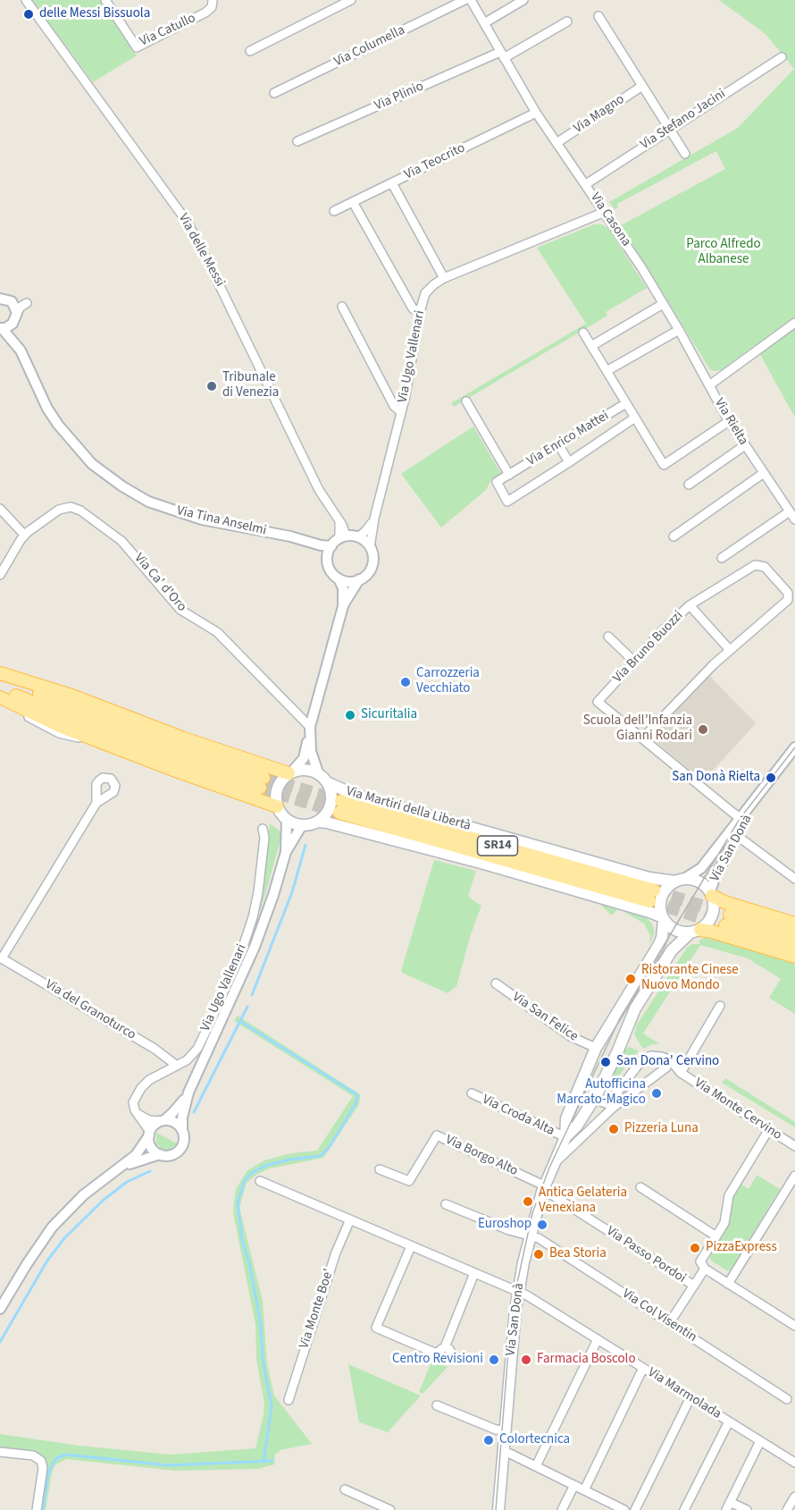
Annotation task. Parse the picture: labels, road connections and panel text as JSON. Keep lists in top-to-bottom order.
{
  "streets": {
    "main road": ["Via Martiri della Libertà", "SR14", "Via San Donà"],
    "street": [
      "Via Catullo",
      "Via Columella",
      "Via Plinio",
      "Via Magno",
      "Via Stefano Jacini",
      "Via Teocrito",
      "Via Casona",
      "Via delle Messi",
      "Via Ugo Vallenari",
      "Via Rielta",
      "Via Enrico Mattei",
      "Via Tina Anselmi",
      "Via Ca' d'Oro",
      "Via Bruno Buozzi",
      "Via del Granoturco",
      "Via San Felice",
      "Via Monte Cervino",
      "Via Croda Alta",
      "Via Borgo Alto",
      "Via Passo Pordoi",
      "Via Monte Boe'",
      "Via Col Visentin",
      "Via Marmolada"
    ]
  },
  "crossings": [
    ["Via Plinio", "Via Casona"],
    ["Via Magno", "Via Casona"],
    ["Via Stefano Jacini", "Via Casona"],
    ["Via Teocrito", "Via Casona"],
    ["Via Casona", "Via Ugo Vallenari"],
    ["Via Casona", "Via Rielta"],
    ["Via delle Messi", "Via Ugo Vallenari"],
    ["Via delle Messi", "Via Tina Anselmi"],
    ["Via Ugo Vallenari", "Via Tina Anselmi"],
    ["Via Ugo Vallenari", "Via Martiri della Libertà"],
    ["Via Ugo Vallenari", "Via del Granoturco"],
    ["Via Bruno Buozzi", "Via San Donà"],
    ["Via Martiri della Libertà", "Via San Donà"],
    ["Via San Donà", "Via San Felice"],
    ["Via San Donà", "Via Croda Alta"],
    ["Via San Donà", "Via Borgo Alto"],
    ["Via San Donà", "Via Passo Pordoi"],
    ["Via San Donà", "Via Col Visentin"],
    ["Via San Donà", "Via Marmolada"],
    ["Via Borgo Alto", "Via Passo Pordoi"],
    ["Via Passo Pordoi", "Via Col Visentin"]
  ],
  "parks": ["Parco Alfredo Albanese"],
  "places": [
    "delle Messi Bissuola",
    "Tribunale di Venezia",
    "Carrozzeria Vecchiato",
    "Sicuritalia",
    "Scuola dell’Infanzia Gianni Rodari",
    "San Donà Rielta",
    "Ristorante Cinese Nuovo Mondo",
    "San Dona' Cervino",
    "Autofficina Marcato-Magico",
    "Pizzeria Luna",
    "Antica Gelateria Venexiana",
    "Euroshop",
    "PizzaExpress",
    "Bea Storia",
    "Centro Revisioni",
    "Farmacia Boscolo",
    "Colortecnica"
  ]
}
